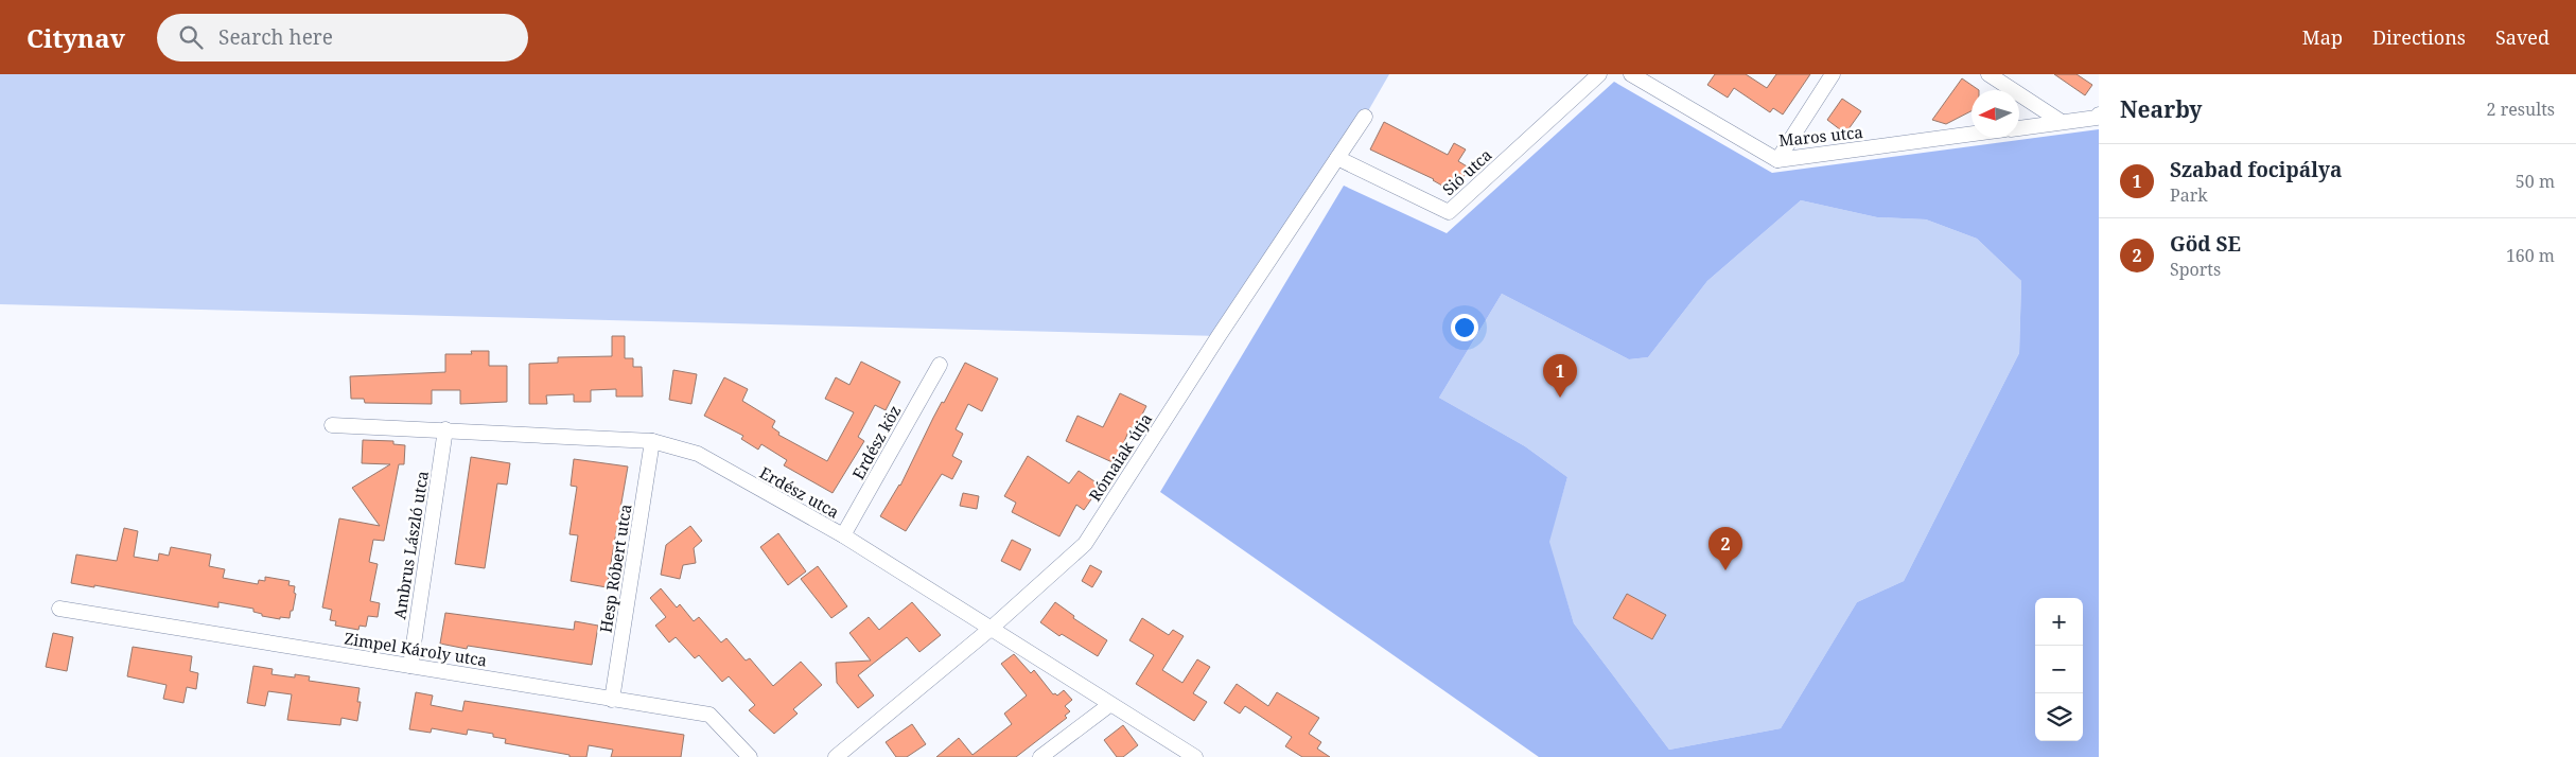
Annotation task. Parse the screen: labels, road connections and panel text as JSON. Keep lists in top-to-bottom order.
{
  "streets": {
    "street": [
      "Maros utca",
      "Sió utca",
      "Erdész köz",
      "Rómaiak útja",
      "Erdész utca",
      "Ambrus László utca",
      "Hesp Róbert utca",
      "Zimpel Károly utca"
    ]
  },
  "crossings": [
    ["Sió utca", "Rómaiak útja"],
    ["Erdész köz", "Erdész utca"],
    ["Rómaiak útja", "Erdész utca"],
    ["Erdész utca", "Ambrus László utca"],
    ["Erdész utca", "Hesp Róbert utca"],
    ["Ambrus László utca", "Zimpel Károly utca"],
    ["Hesp Róbert utca", "Zimpel Károly utca"]
  ],
  "north": "left",
  "page": {
    "header": "Citynav",
    "search": "Search here",
    "nav": ["Map", "Directions", "Saved"],
    "heading": ["Nearby", "2 results"],
    "list": [
      {
        "mark": "1",
        "name": "Szabad focipálya",
        "note": "Park",
        "value": "50 m"
      },
      {
        "mark": "2",
        "name": "Göd SE",
        "note": "Sports",
        "value": "160 m"
      }
    ],
    "pins": ["1", "2"],
    "map_buttons": ["+", "−"]
  }
}
